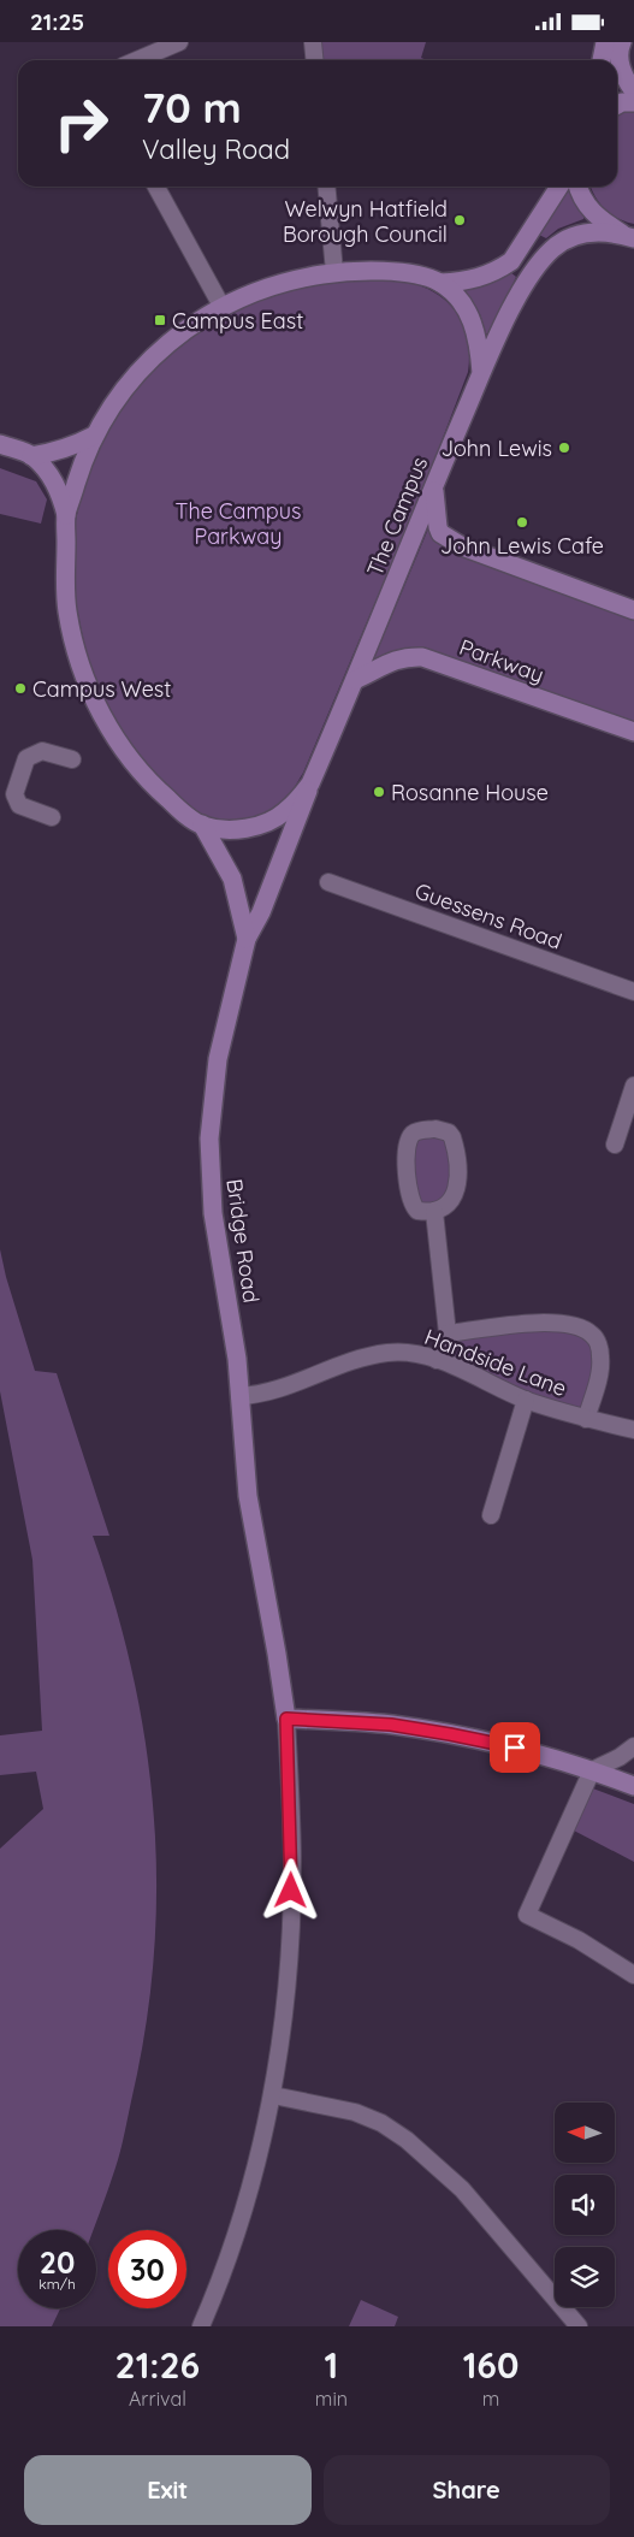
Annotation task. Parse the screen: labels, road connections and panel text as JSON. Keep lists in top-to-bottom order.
{
  "streets": {
    "main road": ["The Campus", "Parkway", "Bridge Road"],
    "street": ["Guessens Road", "Handside Lane"]
  },
  "crossings": [
    ["The Campus", "Parkway"],
    ["The Campus", "Bridge Road"],
    ["Bridge Road", "Handside Lane"]
  ],
  "parks": ["The Campus Parkway"],
  "places": {
    "other": [
      "Welwyn Hatfield Borough Council",
      "John Lewis",
      "John Lewis Cafe",
      "Campus West",
      "Rosanne House"
    ],
    "transit": ["Campus East"]
  },
  "north": "left",
  "page": {
    "status": "21:25",
    "turn": ["70 m", "Valley Road"],
    "speed": "20 km/h",
    "limit": "30",
    "eta": [
      "21:26",
      "Arrival",
      "1",
      "min",
      "160",
      "m"
    ],
    "buttons": ["Exit", "Share"]
  }
}
